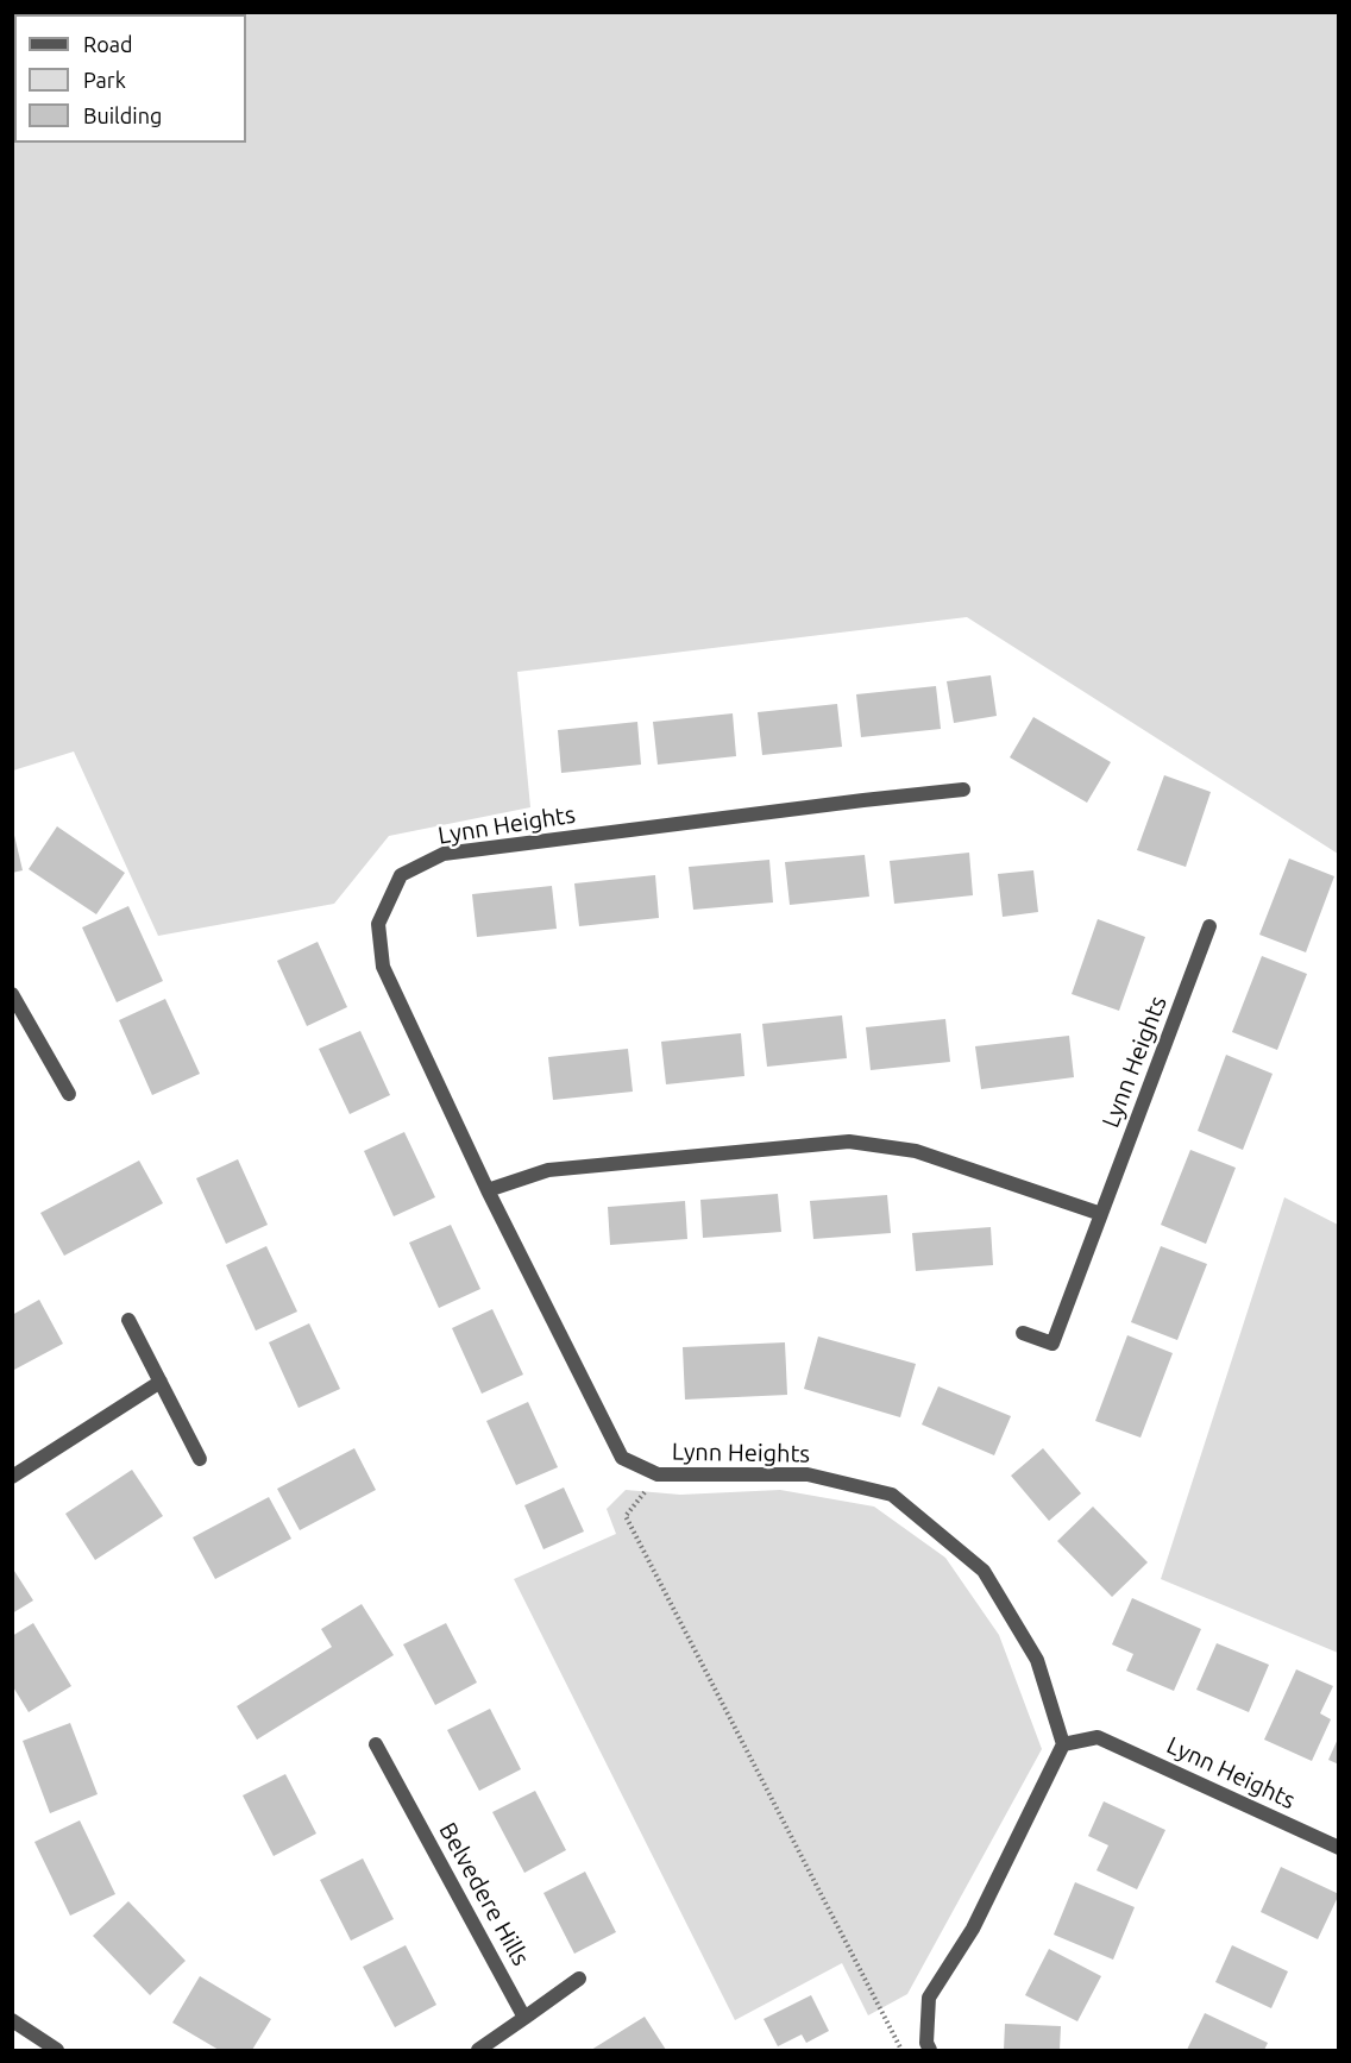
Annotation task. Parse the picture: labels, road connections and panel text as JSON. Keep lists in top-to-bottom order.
{
  "streets": {
    "street": ["Lynn Heights", "Belvedere Hills"]
  },
  "legend": ["Road", "Park", "Building"]
}
